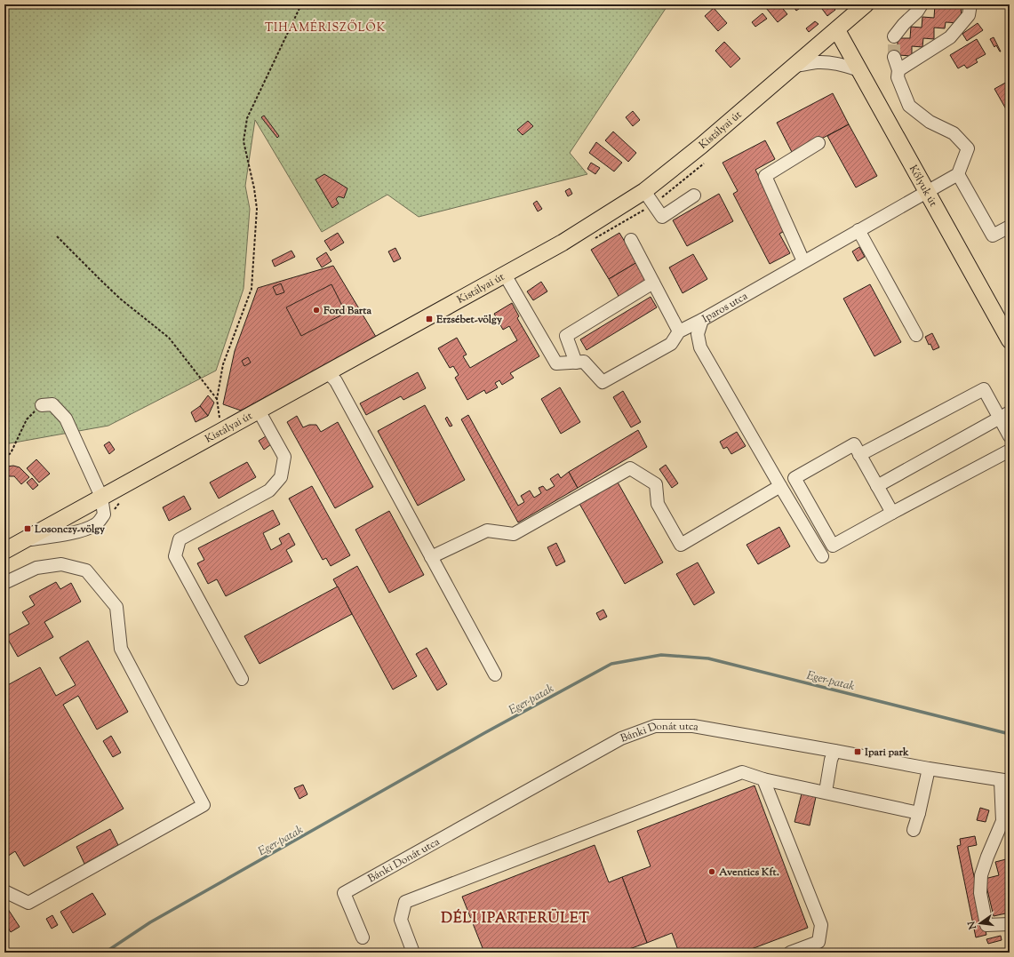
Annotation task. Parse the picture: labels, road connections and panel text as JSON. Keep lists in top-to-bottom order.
{
  "streets": {
    "main road": ["Kistályai út", "Kőlyuk út"],
    "street": ["Iparos utca", "Bánki Donát utca"]
  },
  "crossings": [
    ["Kistályai út", "Kőlyuk út"],
    ["Kőlyuk út", "Iparos utca"]
  ],
  "districts": ["TIHAMÉRISZŐLŐK", "DÉLI IPARTERÜLET"],
  "water": ["Eger-patak"],
  "places": {
    "other": ["Ford Barta", "Aventics Kft."],
    "transit": ["Erzsébet-völgy", "Losonczy-völgy", "Ipari park"]
  },
  "north": "left"
}
